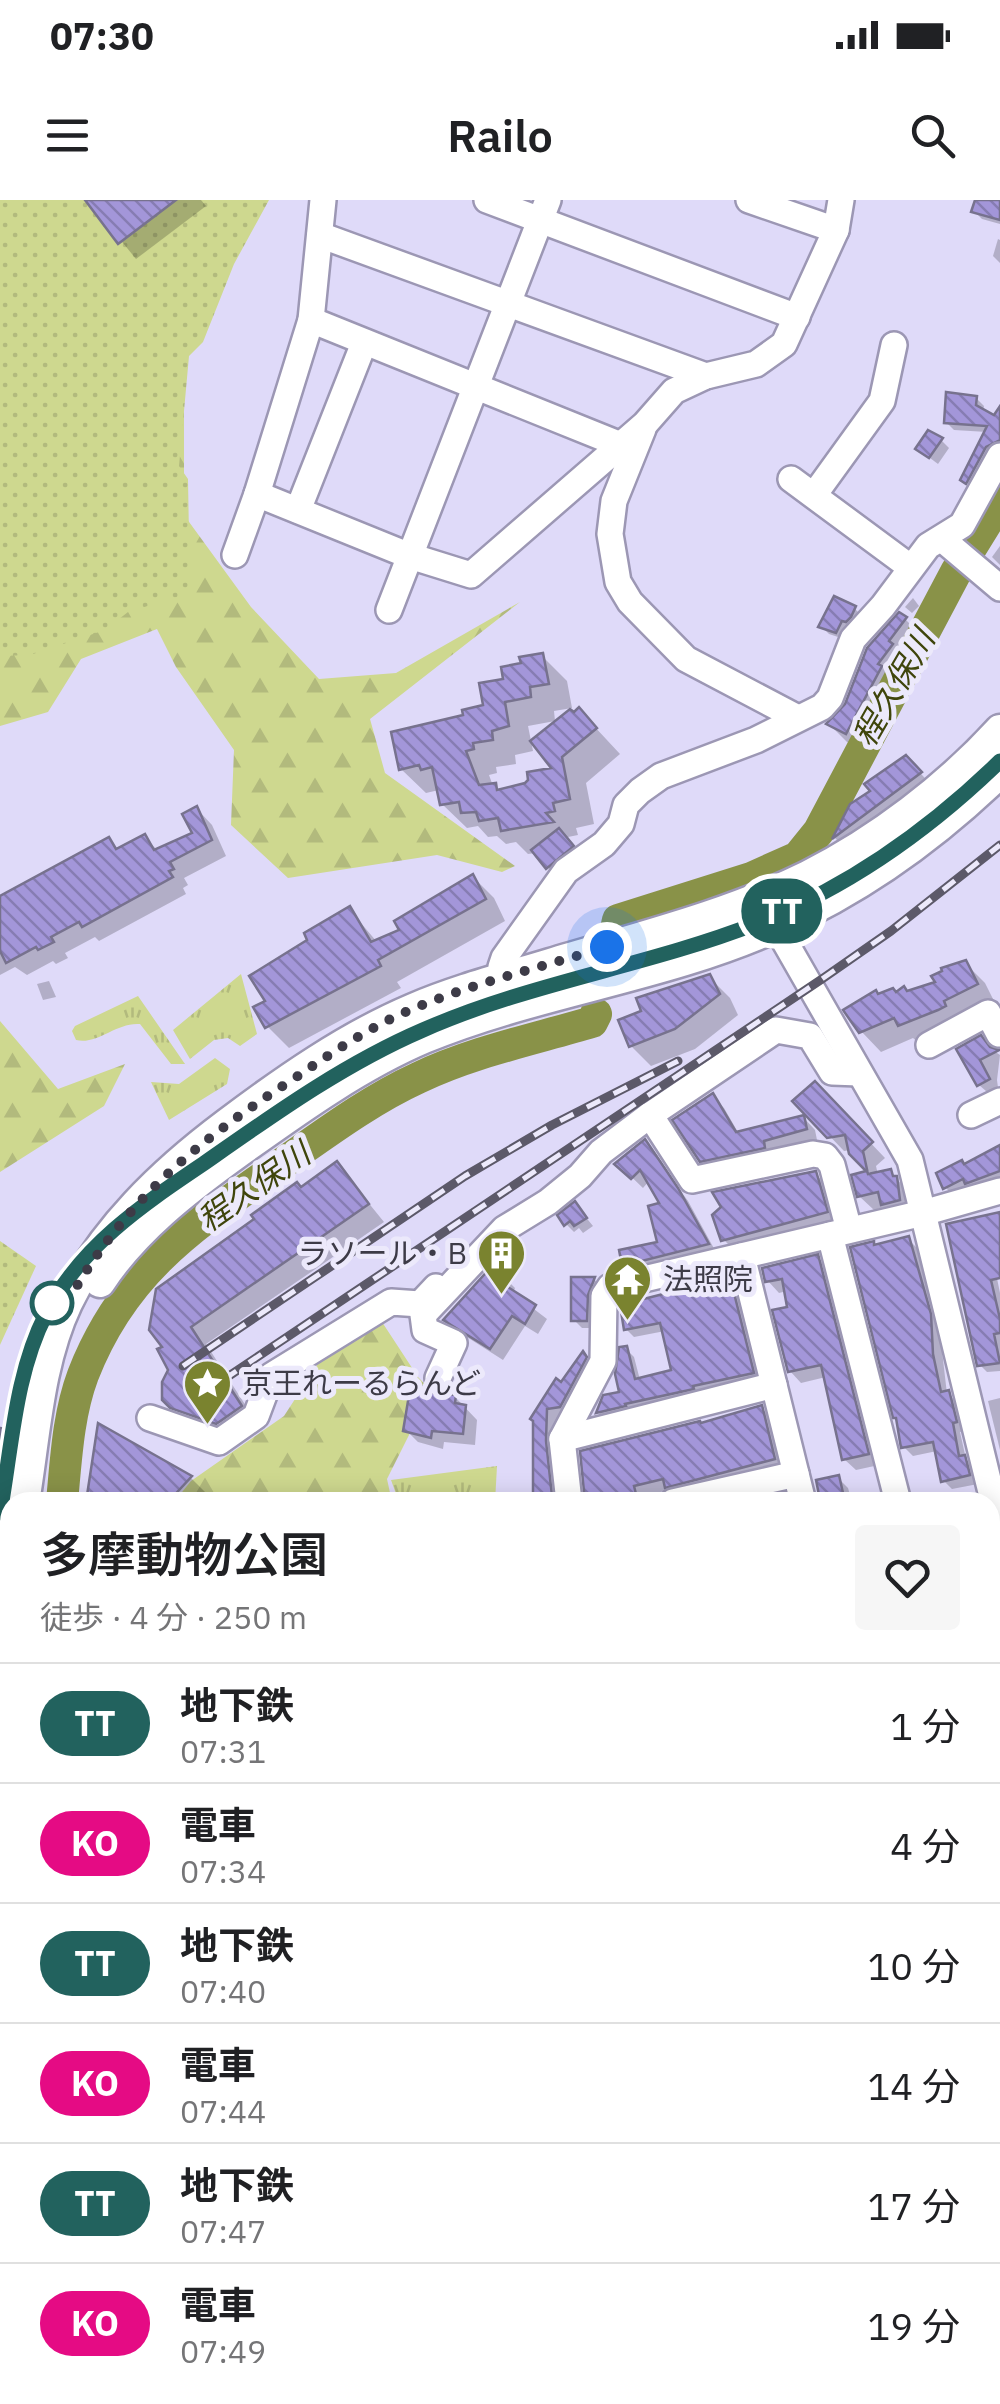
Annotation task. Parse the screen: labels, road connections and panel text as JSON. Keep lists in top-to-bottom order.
{
  "water": ["程久保川"],
  "places": {
    "building": ["ラソール・B"],
    "temple": ["法照院"],
    "place": ["京王れーるらんど"]
  },
  "lines": ["metro line TT"],
  "page": {
    "status": "07:30",
    "header": "Railo",
    "on_map": "TT",
    "heading": ["多摩動物公園", "徒歩 · 4 分 · 250 m"],
    "list": [
      {
        "mark": "TT",
        "name": "地下鉄",
        "note": "07:31",
        "value": "1 分"
      },
      {
        "mark": "KO",
        "name": "電車",
        "note": "07:34",
        "value": "4 分"
      },
      {
        "mark": "TT",
        "name": "地下鉄",
        "note": "07:40",
        "value": "10 分"
      },
      {
        "mark": "KO",
        "name": "電車",
        "note": "07:44",
        "value": "14 分"
      },
      {
        "mark": "TT",
        "name": "地下鉄",
        "note": "07:47",
        "value": "17 分"
      },
      {
        "mark": "KO",
        "name": "電車",
        "note": "07:49",
        "value": "19 分"
      }
    ]
  }
}
